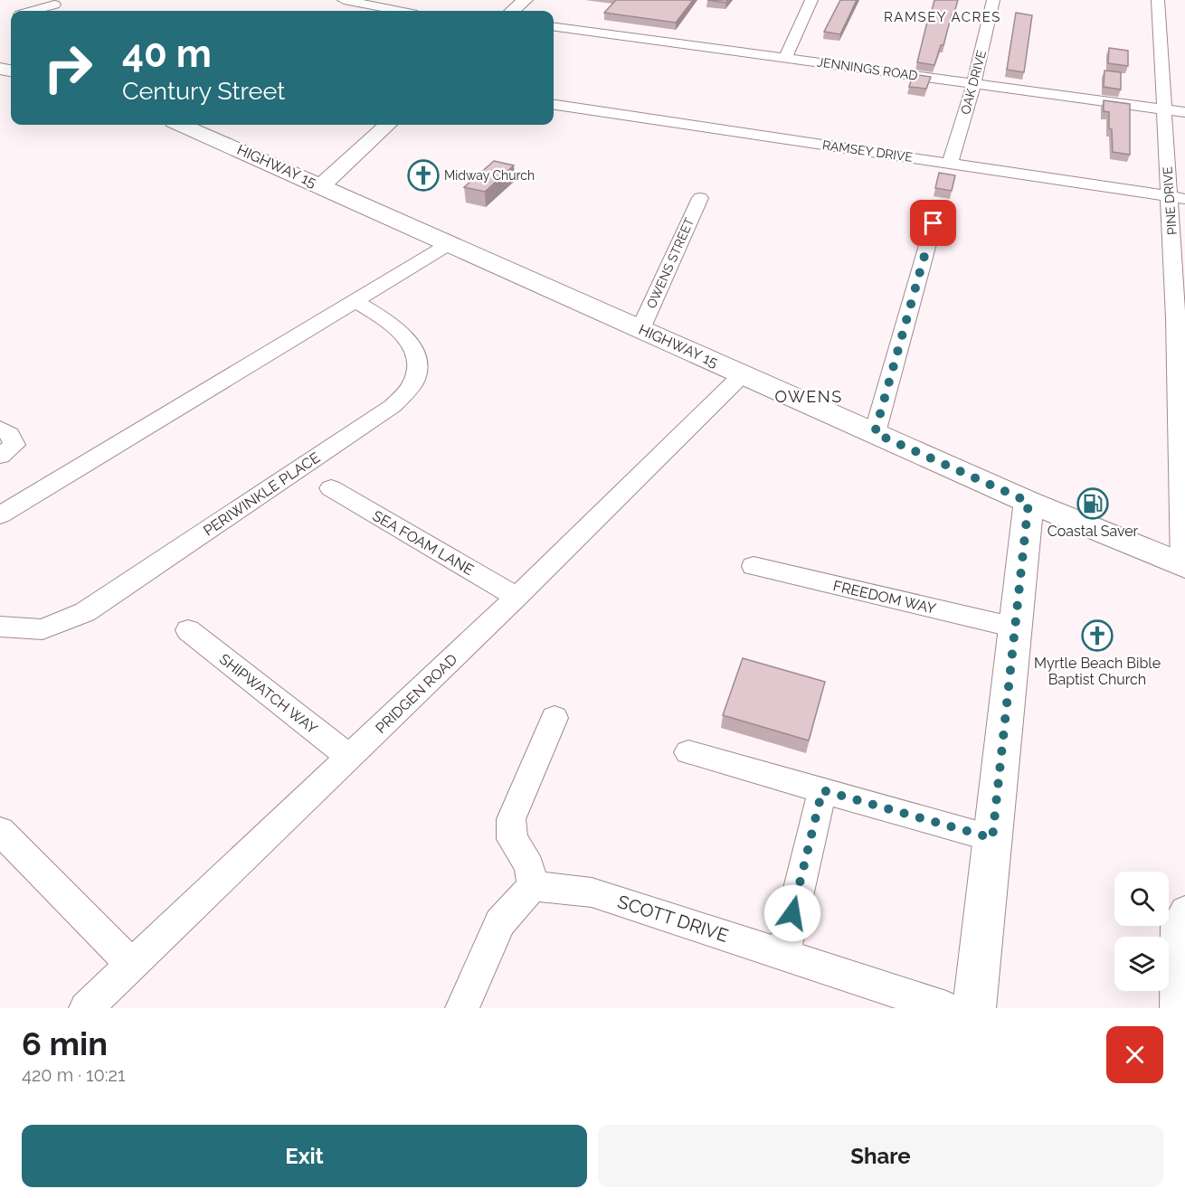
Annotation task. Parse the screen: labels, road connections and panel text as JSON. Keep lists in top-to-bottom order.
{
  "streets": {
    "main road": ["HIGHWAY 15"],
    "street": [
      "JENNINGS ROAD",
      "OAK DRIVE",
      "RAMSEY DRIVE",
      "PINE DRIVE",
      "OWENS STREET",
      "PERIWINKLE PLACE",
      "SEA FOAM LANE",
      "FREEDOM WAY",
      "SHIPWATCH WAY",
      "PRIDGEN ROAD",
      "SCOTT DRIVE"
    ]
  },
  "crossings": [
    ["JENNINGS ROAD", "OAK DRIVE"],
    ["JENNINGS ROAD", "PINE DRIVE"],
    ["OAK DRIVE", "RAMSEY DRIVE"],
    ["RAMSEY DRIVE", "PINE DRIVE"],
    ["HIGHWAY 15", "PINE DRIVE"],
    ["HIGHWAY 15", "OWENS STREET"],
    ["HIGHWAY 15", "PRIDGEN ROAD"],
    ["SEA FOAM LANE", "PRIDGEN ROAD"],
    ["SHIPWATCH WAY", "PRIDGEN ROAD"]
  ],
  "districts": ["RAMSEY ACRES", "OWENS"],
  "places": {
    "church": ["Midway Church", "Myrtle Beach Bible Baptist Church"],
    "fuel station": ["Coastal Saver"]
  },
  "page": {
    "turn": ["40 m", "Century Street"],
    "heading": ["6 min", "420 m · 10:21"],
    "buttons": ["Exit", "Share"]
  }
}
